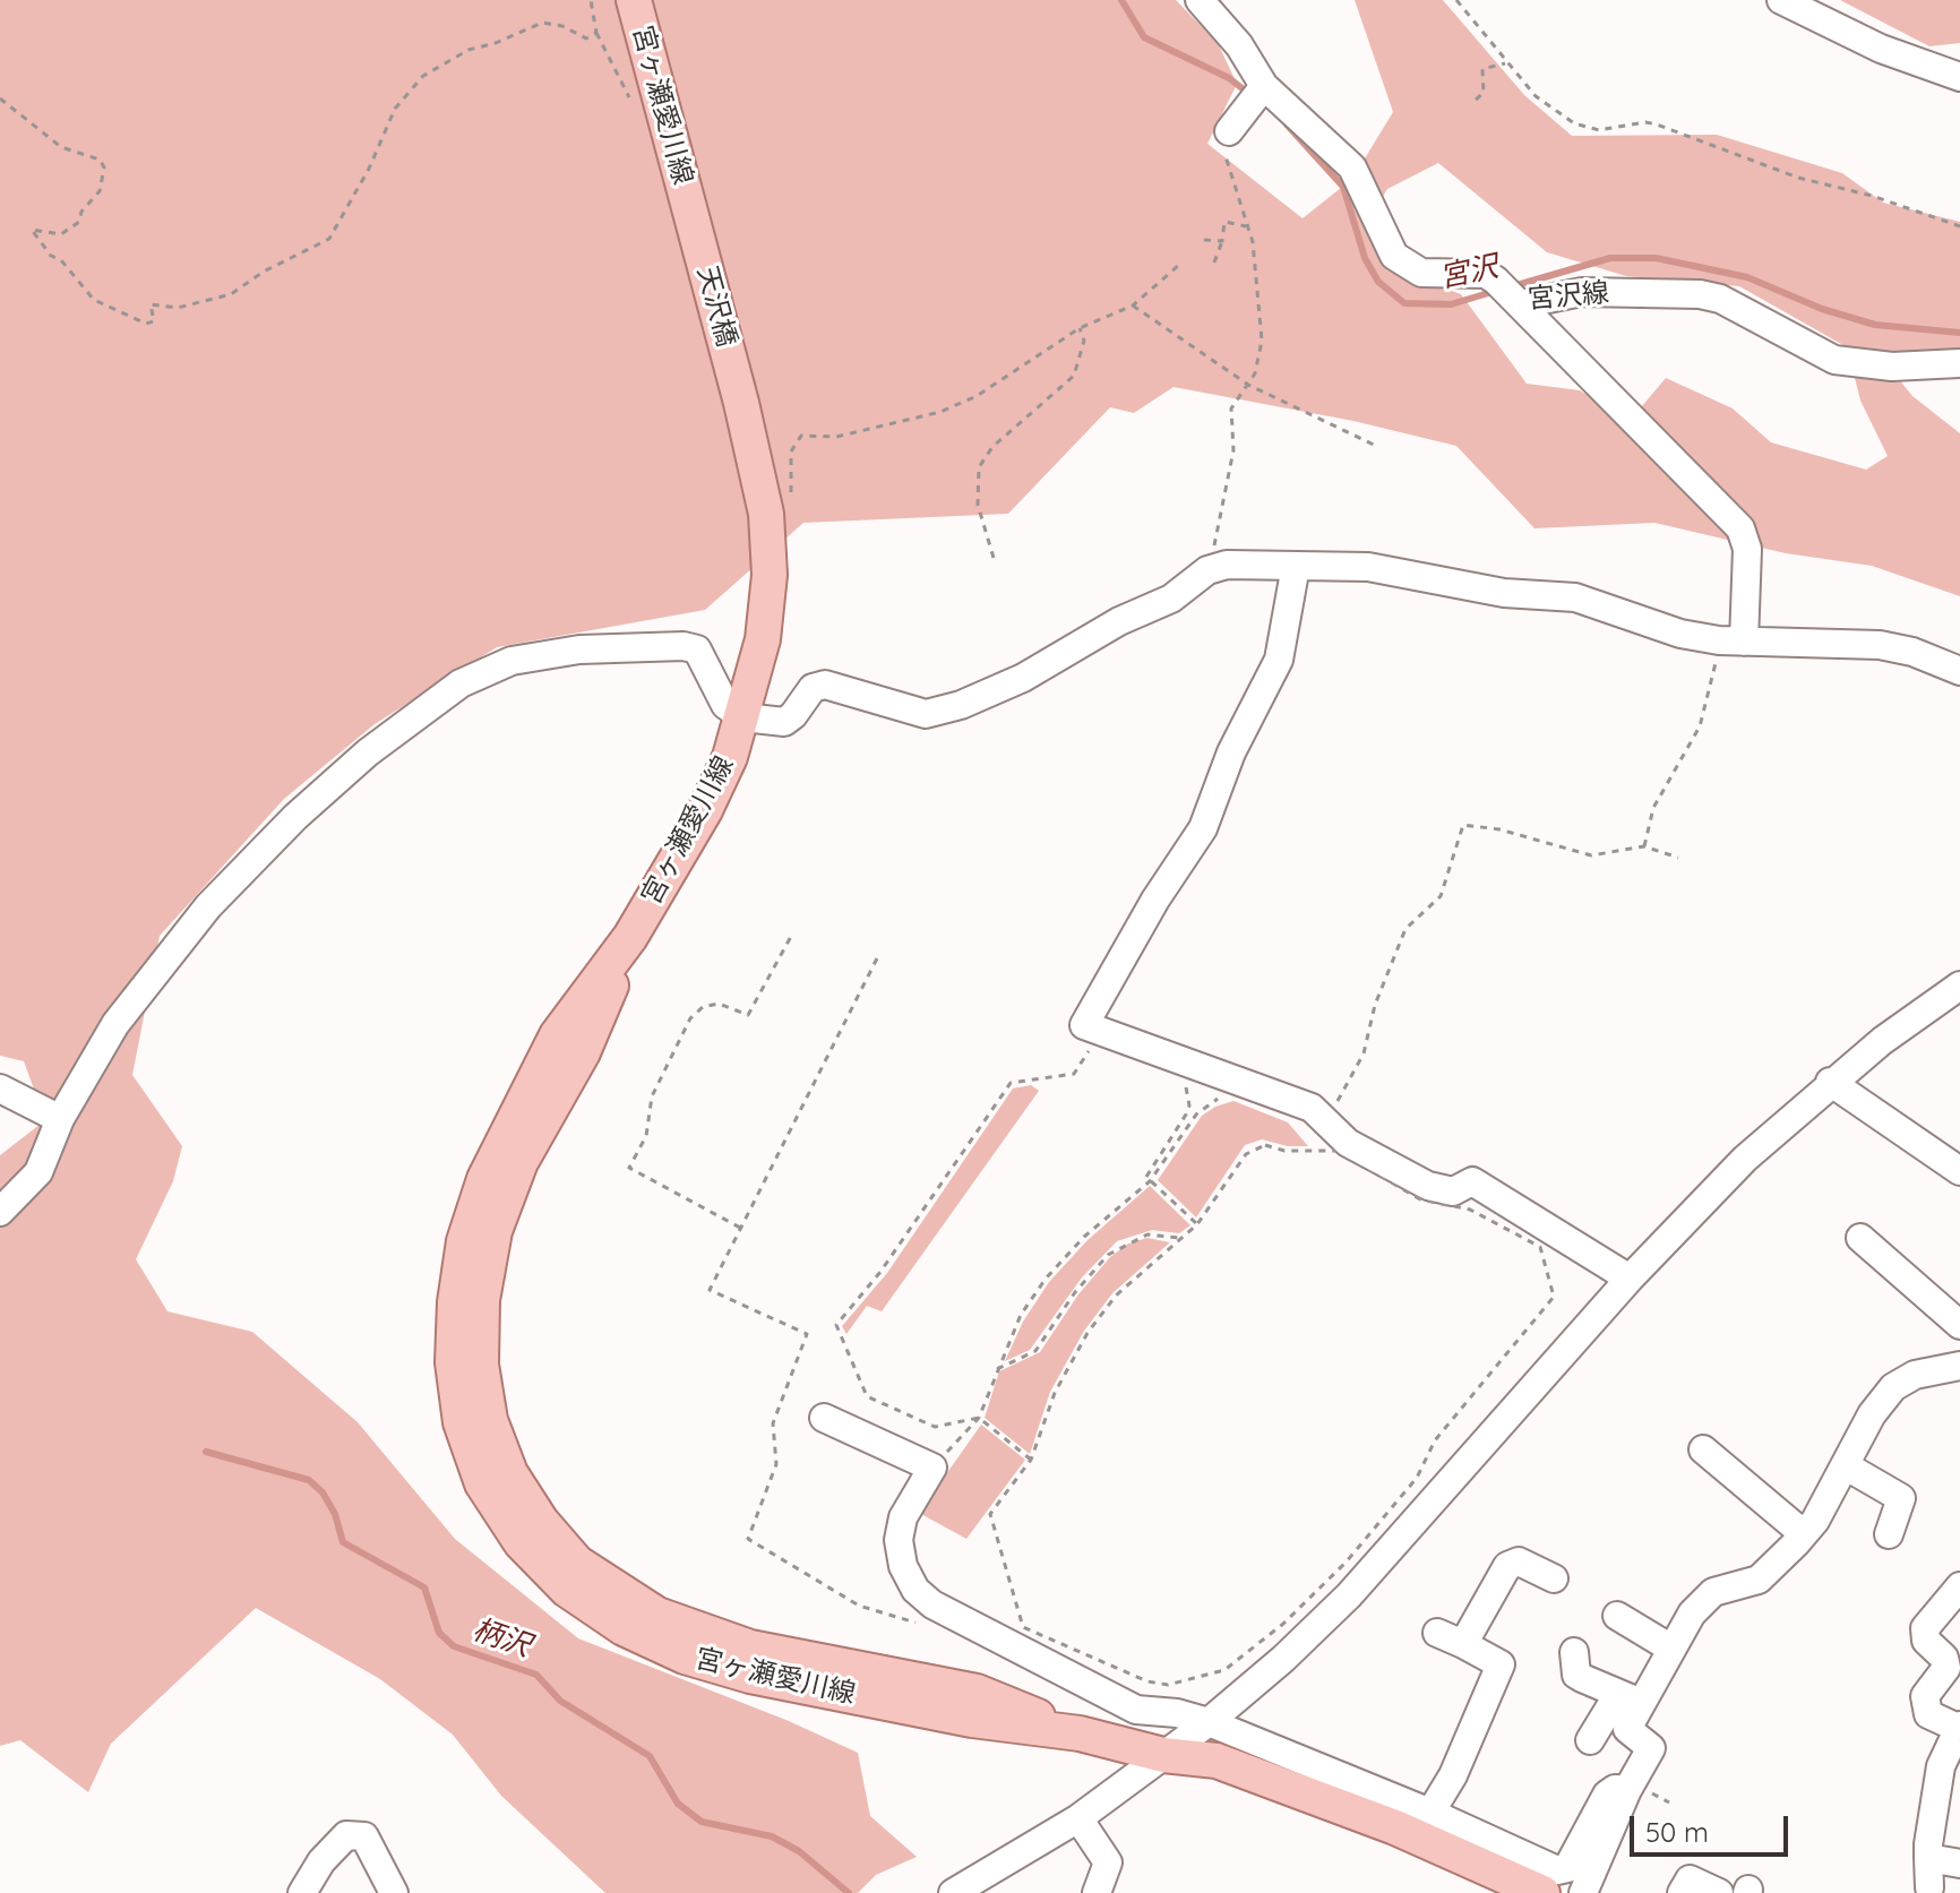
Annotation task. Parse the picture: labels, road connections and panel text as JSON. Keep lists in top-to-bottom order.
{
  "streets": {
    "main road": ["宮ヶ瀬愛川線", "天沢橋"],
    "street": ["宮沢線"]
  },
  "crossings": [
    ["宮ヶ瀬愛川線", "天沢橋"]
  ],
  "water": ["宮沢", "柄沢"],
  "scale_bar": "50 m"
}
